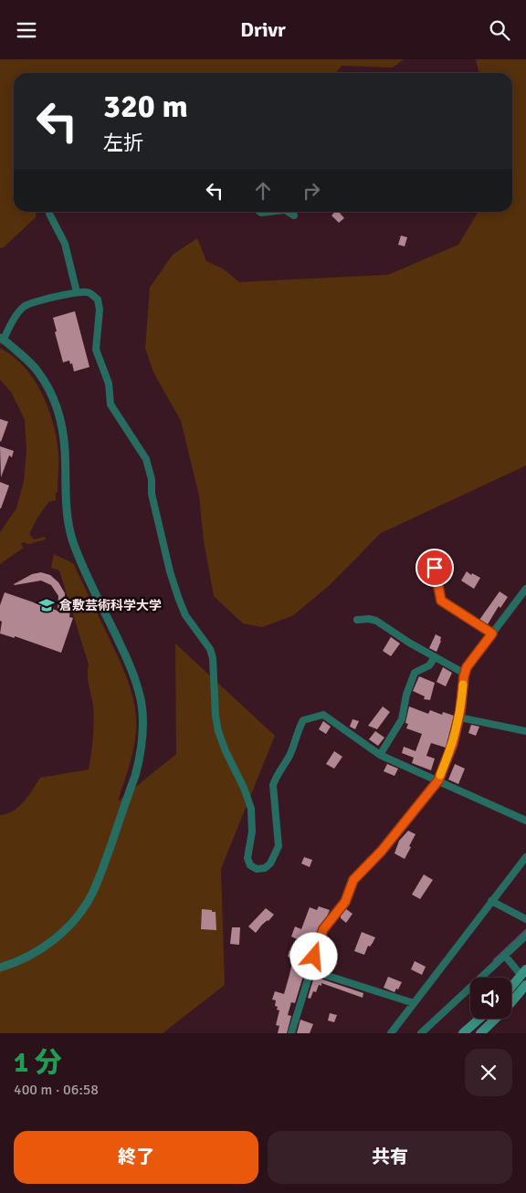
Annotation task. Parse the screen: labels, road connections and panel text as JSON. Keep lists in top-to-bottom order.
{
  "places": {
    "school or university": ["倉敷芸術科学大学"]
  },
  "page": {
    "header": "Drivr",
    "turn": ["320 m", "左折"],
    "heading": ["1 分", "400 m · 06:58"],
    "buttons": ["終了", "共有"]
  }
}
